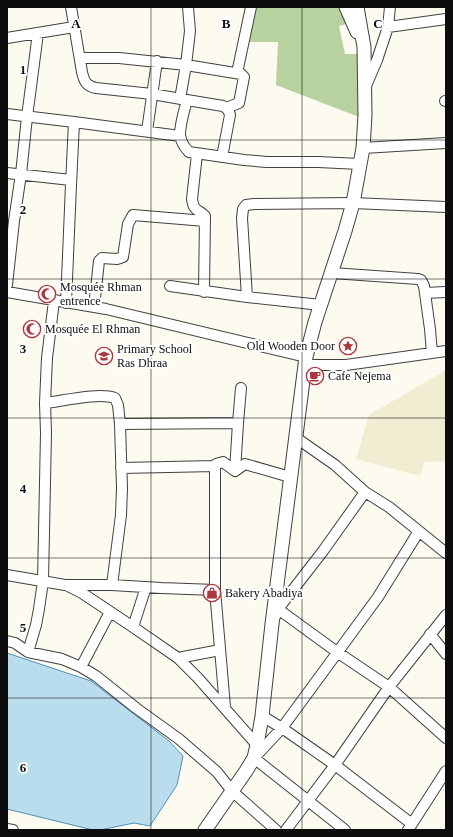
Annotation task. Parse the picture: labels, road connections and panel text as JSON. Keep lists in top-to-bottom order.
{
  "places": {
    "mosque": ["Mosquée Rhman entrence", "Mosquée El Rhman"],
    "place": ["Old Wooden Door"],
    "school or university": ["Primary School Ras Dhraa"],
    "cafe": ["Cafe Nejema"],
    "shop": ["Bakery Abadiya"]
  },
  "grid": {
    "columns": ["A", "B", "C"],
    "rows": [
      "1",
      "2",
      "3",
      "4",
      "5",
      "6"
    ]
  }
}
